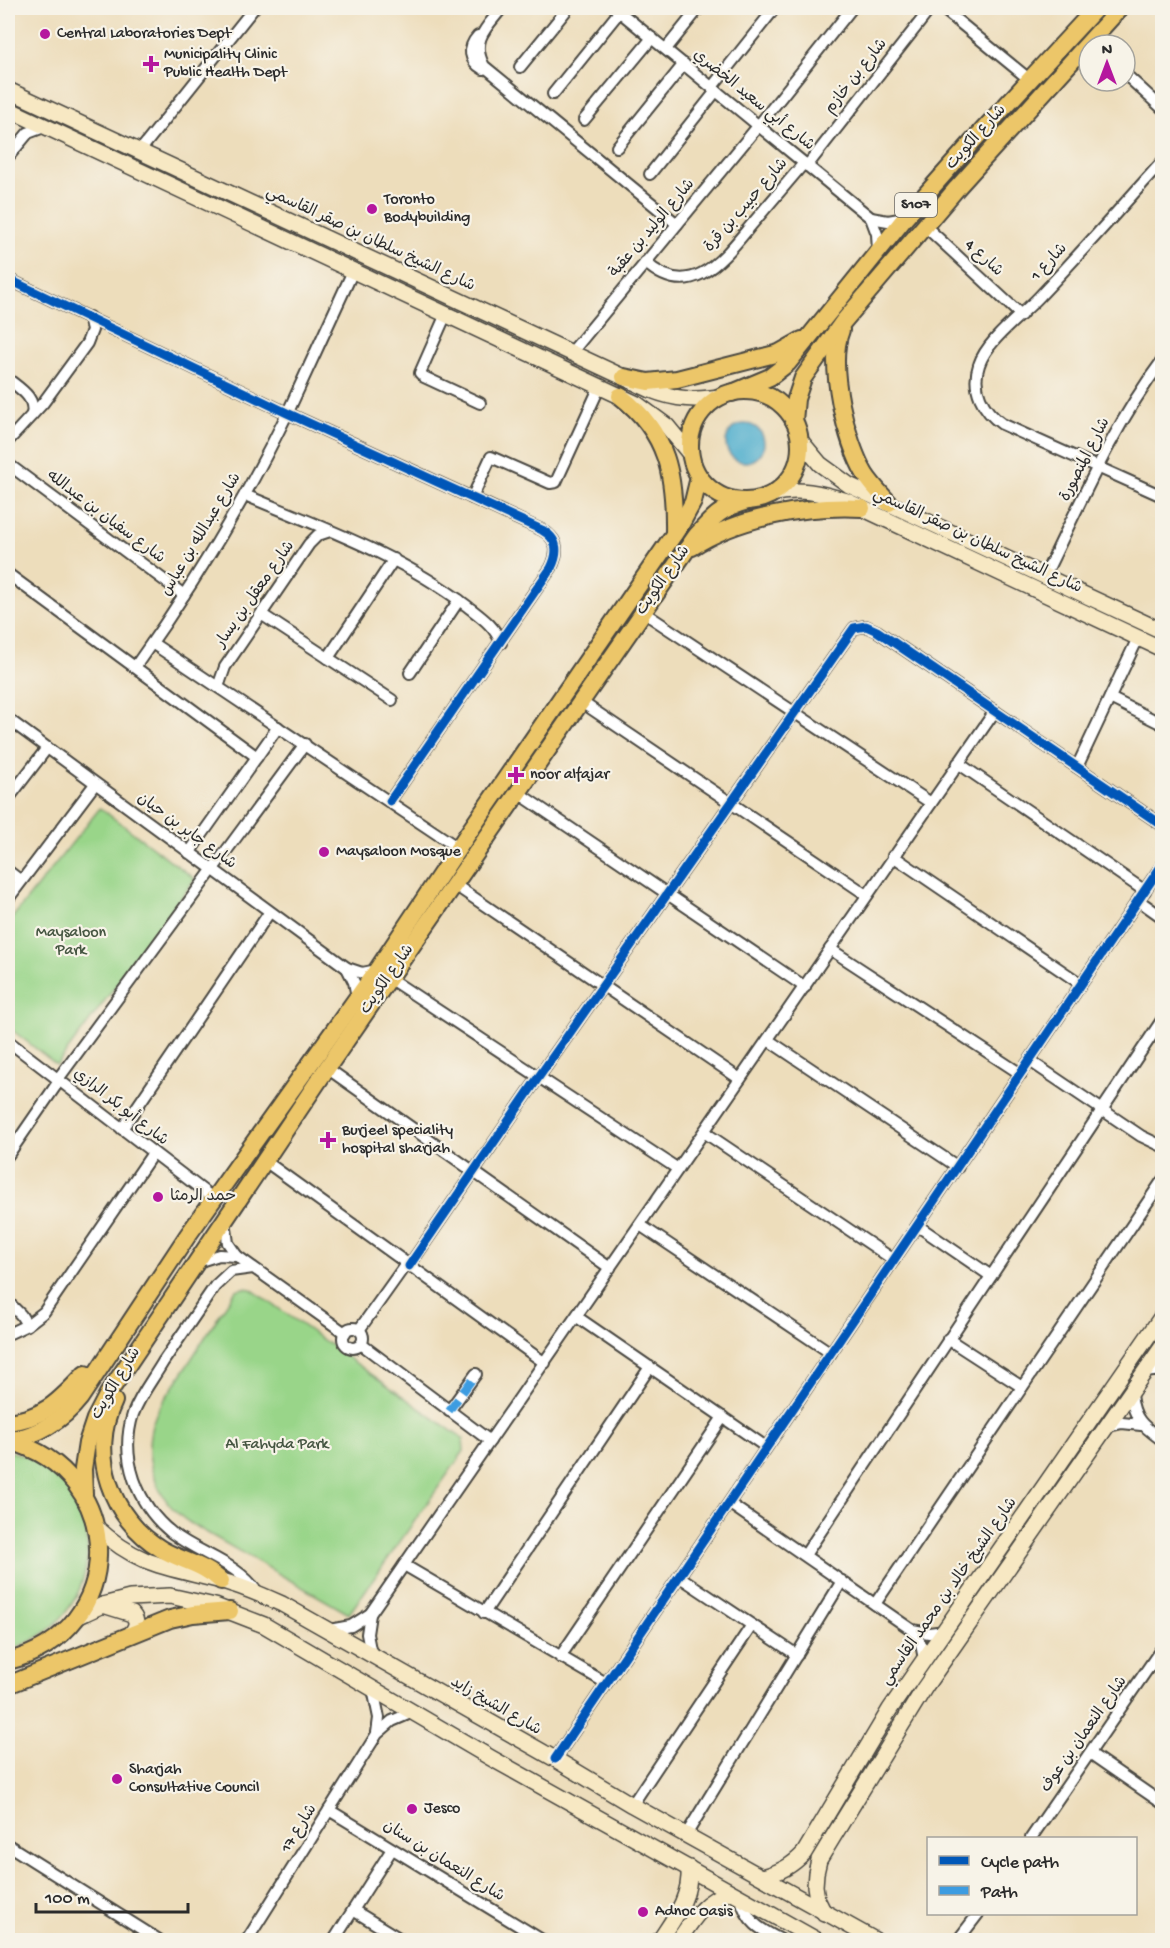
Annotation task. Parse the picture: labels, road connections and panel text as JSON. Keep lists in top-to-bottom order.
{
  "streets": {
    "main road": [
      "شارع الكويت",
      "S107",
      "شارع الشيخ سلطان بن صقر القاسمي",
      "شارع الشيخ خالد بن محمد القاسمي",
      "شارع الشيخ زايد"
    ],
    "street": [
      "شارع بن خازم",
      "شارع أبي سعيد الخضري",
      "شارع حبيب بن قرة",
      "شارع الوليد بن عقبة",
      "شارع 4",
      "شارع 1",
      "شارع المنصورة",
      "شارع سفيان بن عبدالله",
      "شارع عبدالله بن عباس",
      "شارع معقل بن يسار",
      "شارع جابر بن حيان",
      "شارع أبو بكر الرازي",
      "شارع النعمان بن عوف",
      "شارع 17",
      "شارع النعمان بن سنان"
    ]
  },
  "crossings": [
    ["شارع بن خازم", "شارع أبي سعيد الخضري"],
    ["شارع بن خازم", "شارع حبيب بن قرة"],
    ["شارع أبي سعيد الخضري", "شارع حبيب بن قرة"],
    ["شارع أبي سعيد الخضري", "شارع الوليد بن عقبة"],
    ["شارع الكويت", "شارع الشيخ سلطان بن صقر القاسمي"],
    ["شارع الكويت", "شارع 4"],
    ["شارع الكويت", "شارع أبو بكر الرازي"],
    ["شارع حبيب بن قرة", "شارع الوليد بن عقبة"],
    ["شارع الوليد بن عقبة", "شارع الشيخ سلطان بن صقر القاسمي"],
    ["شارع الشيخ سلطان بن صقر القاسمي", "شارع المنصورة"],
    ["شارع 4", "شارع 1"],
    ["شارع 1", "شارع المنصورة"],
    ["شارع سفيان بن عبدالله", "شارع عبدالله بن عباس"],
    ["شارع الشيخ خالد بن محمد القاسمي", "شارع الشيخ زايد"],
    ["شارع 17", "شارع النعمان بن سنان"]
  ],
  "parks": ["Maysaloon Park", "Al Fahyda Park"],
  "places": {
    "other": [
      "Central Laboratories Dept",
      "Toronto Bodybuilding",
      "Maysaloon Mosque",
      "حمد الرمثا",
      "Sharjah Consultative Council",
      "Jesco",
      "Adnoc Oasis"
    ],
    "health": ["Municipality Clinic Public Health Dept", "noor alfajar", "Burjeel speciality hospital sharjah"]
  },
  "legend": ["Cycle path", "Path"],
  "scale_bar": "100 m",
  "north": "top"
}
